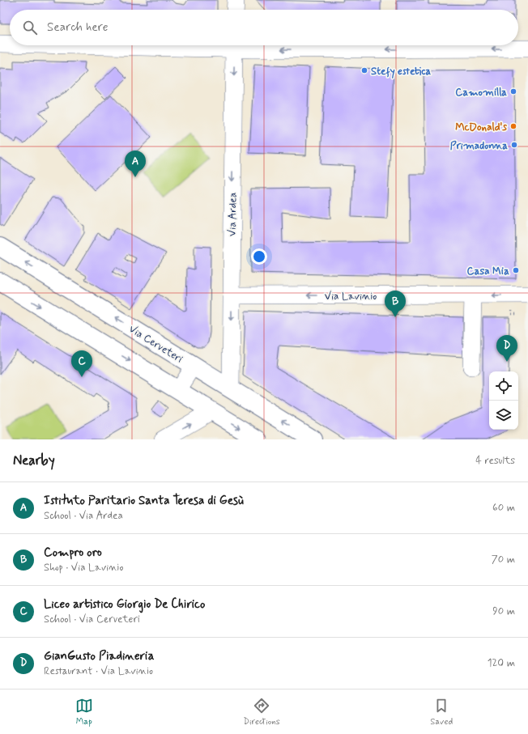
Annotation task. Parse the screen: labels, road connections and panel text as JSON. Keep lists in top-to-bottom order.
{
  "streets": {
    "main road": ["Via Cerveteri"],
    "street": ["Via Ardea", "Via Lavinio"]
  },
  "crossings": [
    ["Via Ardea", "Via Lavinio"],
    ["Via Ardea", "Via Cerveteri"]
  ],
  "one_way": ["Via Ardea", "Via Lavinio"],
  "places": [
    "Stefy estetica",
    "Camomilla",
    "McDonald's",
    "Primadonna",
    "Casa Mia"
  ],
  "page": {
    "search": "Search here",
    "pins": [
      "A",
      "B",
      "D",
      "C"
    ],
    "heading": ["Nearby", "4 results"],
    "list": [
      {
        "mark": "A",
        "name": "Istituto Paritario Santa Teresa di Gesù",
        "note": "School · Via Ardea",
        "value": "60 m"
      },
      {
        "mark": "B",
        "name": "Compro oro",
        "note": "Shop · Via Lavinio",
        "value": "70 m"
      },
      {
        "mark": "C",
        "name": "Liceo artistico Giorgio De Chirico",
        "note": "School · Via Cerveteri",
        "value": "90 m"
      },
      {
        "mark": "D",
        "name": "GianGusto Piadineria",
        "note": "Restaurant · Via Lavinio",
        "value": "120 m"
      }
    ],
    "nav": ["Map", "Directions", "Saved"]
  }
}
